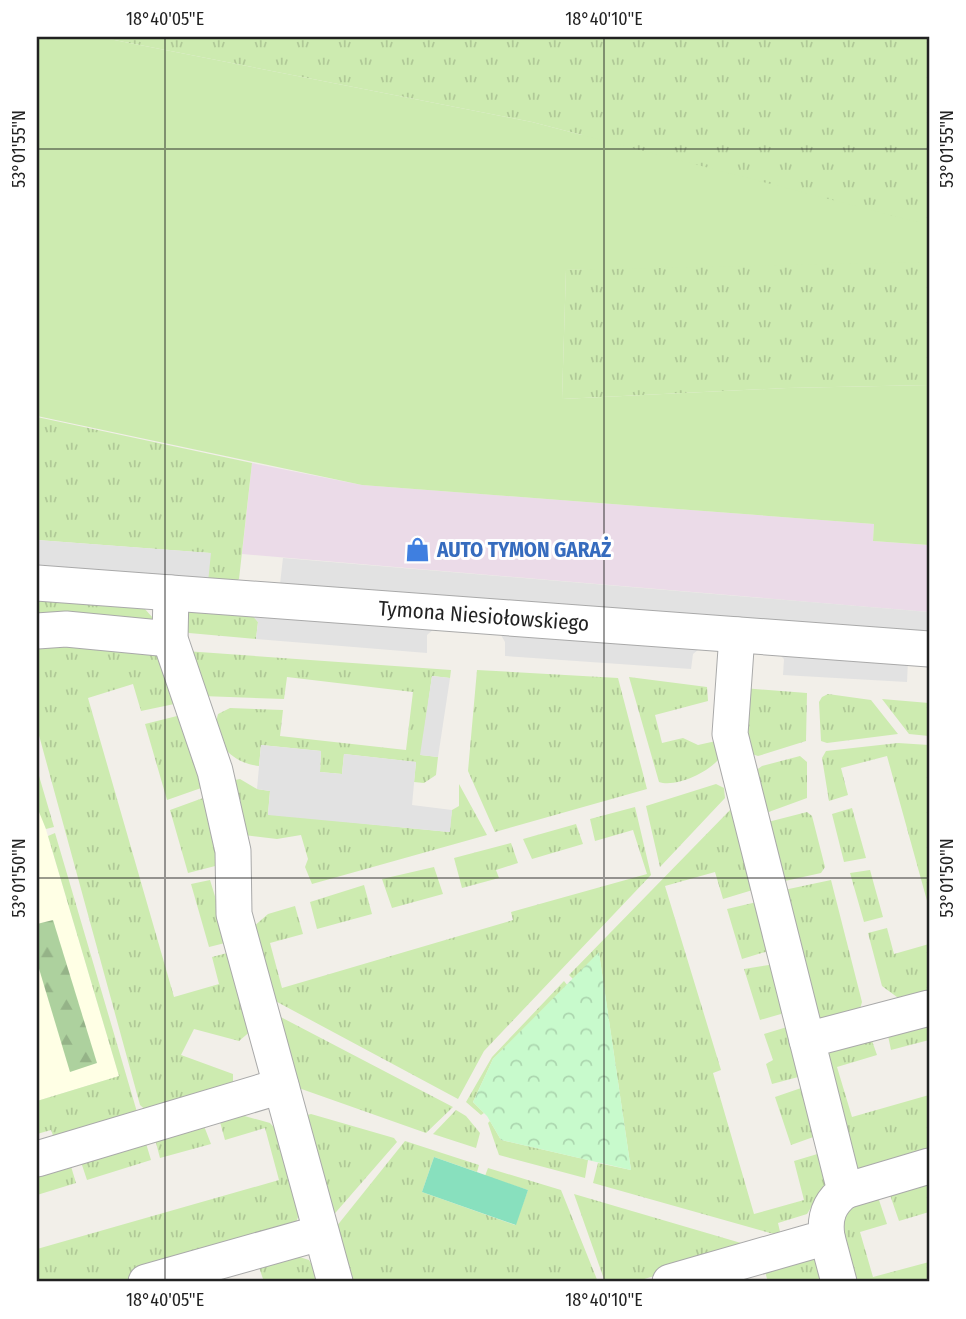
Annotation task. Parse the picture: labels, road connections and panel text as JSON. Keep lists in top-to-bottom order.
{
  "streets": {
    "street": ["Tymona Niesiołowskiego"]
  },
  "places": {
    "shop": ["AUTO TYMON GARAŻ"]
  },
  "coordinates": [
    "18°40'05\"E",
    "18°40'10\"E",
    "53°01'55\"N",
    "53°01'50\"N"
  ]
}
